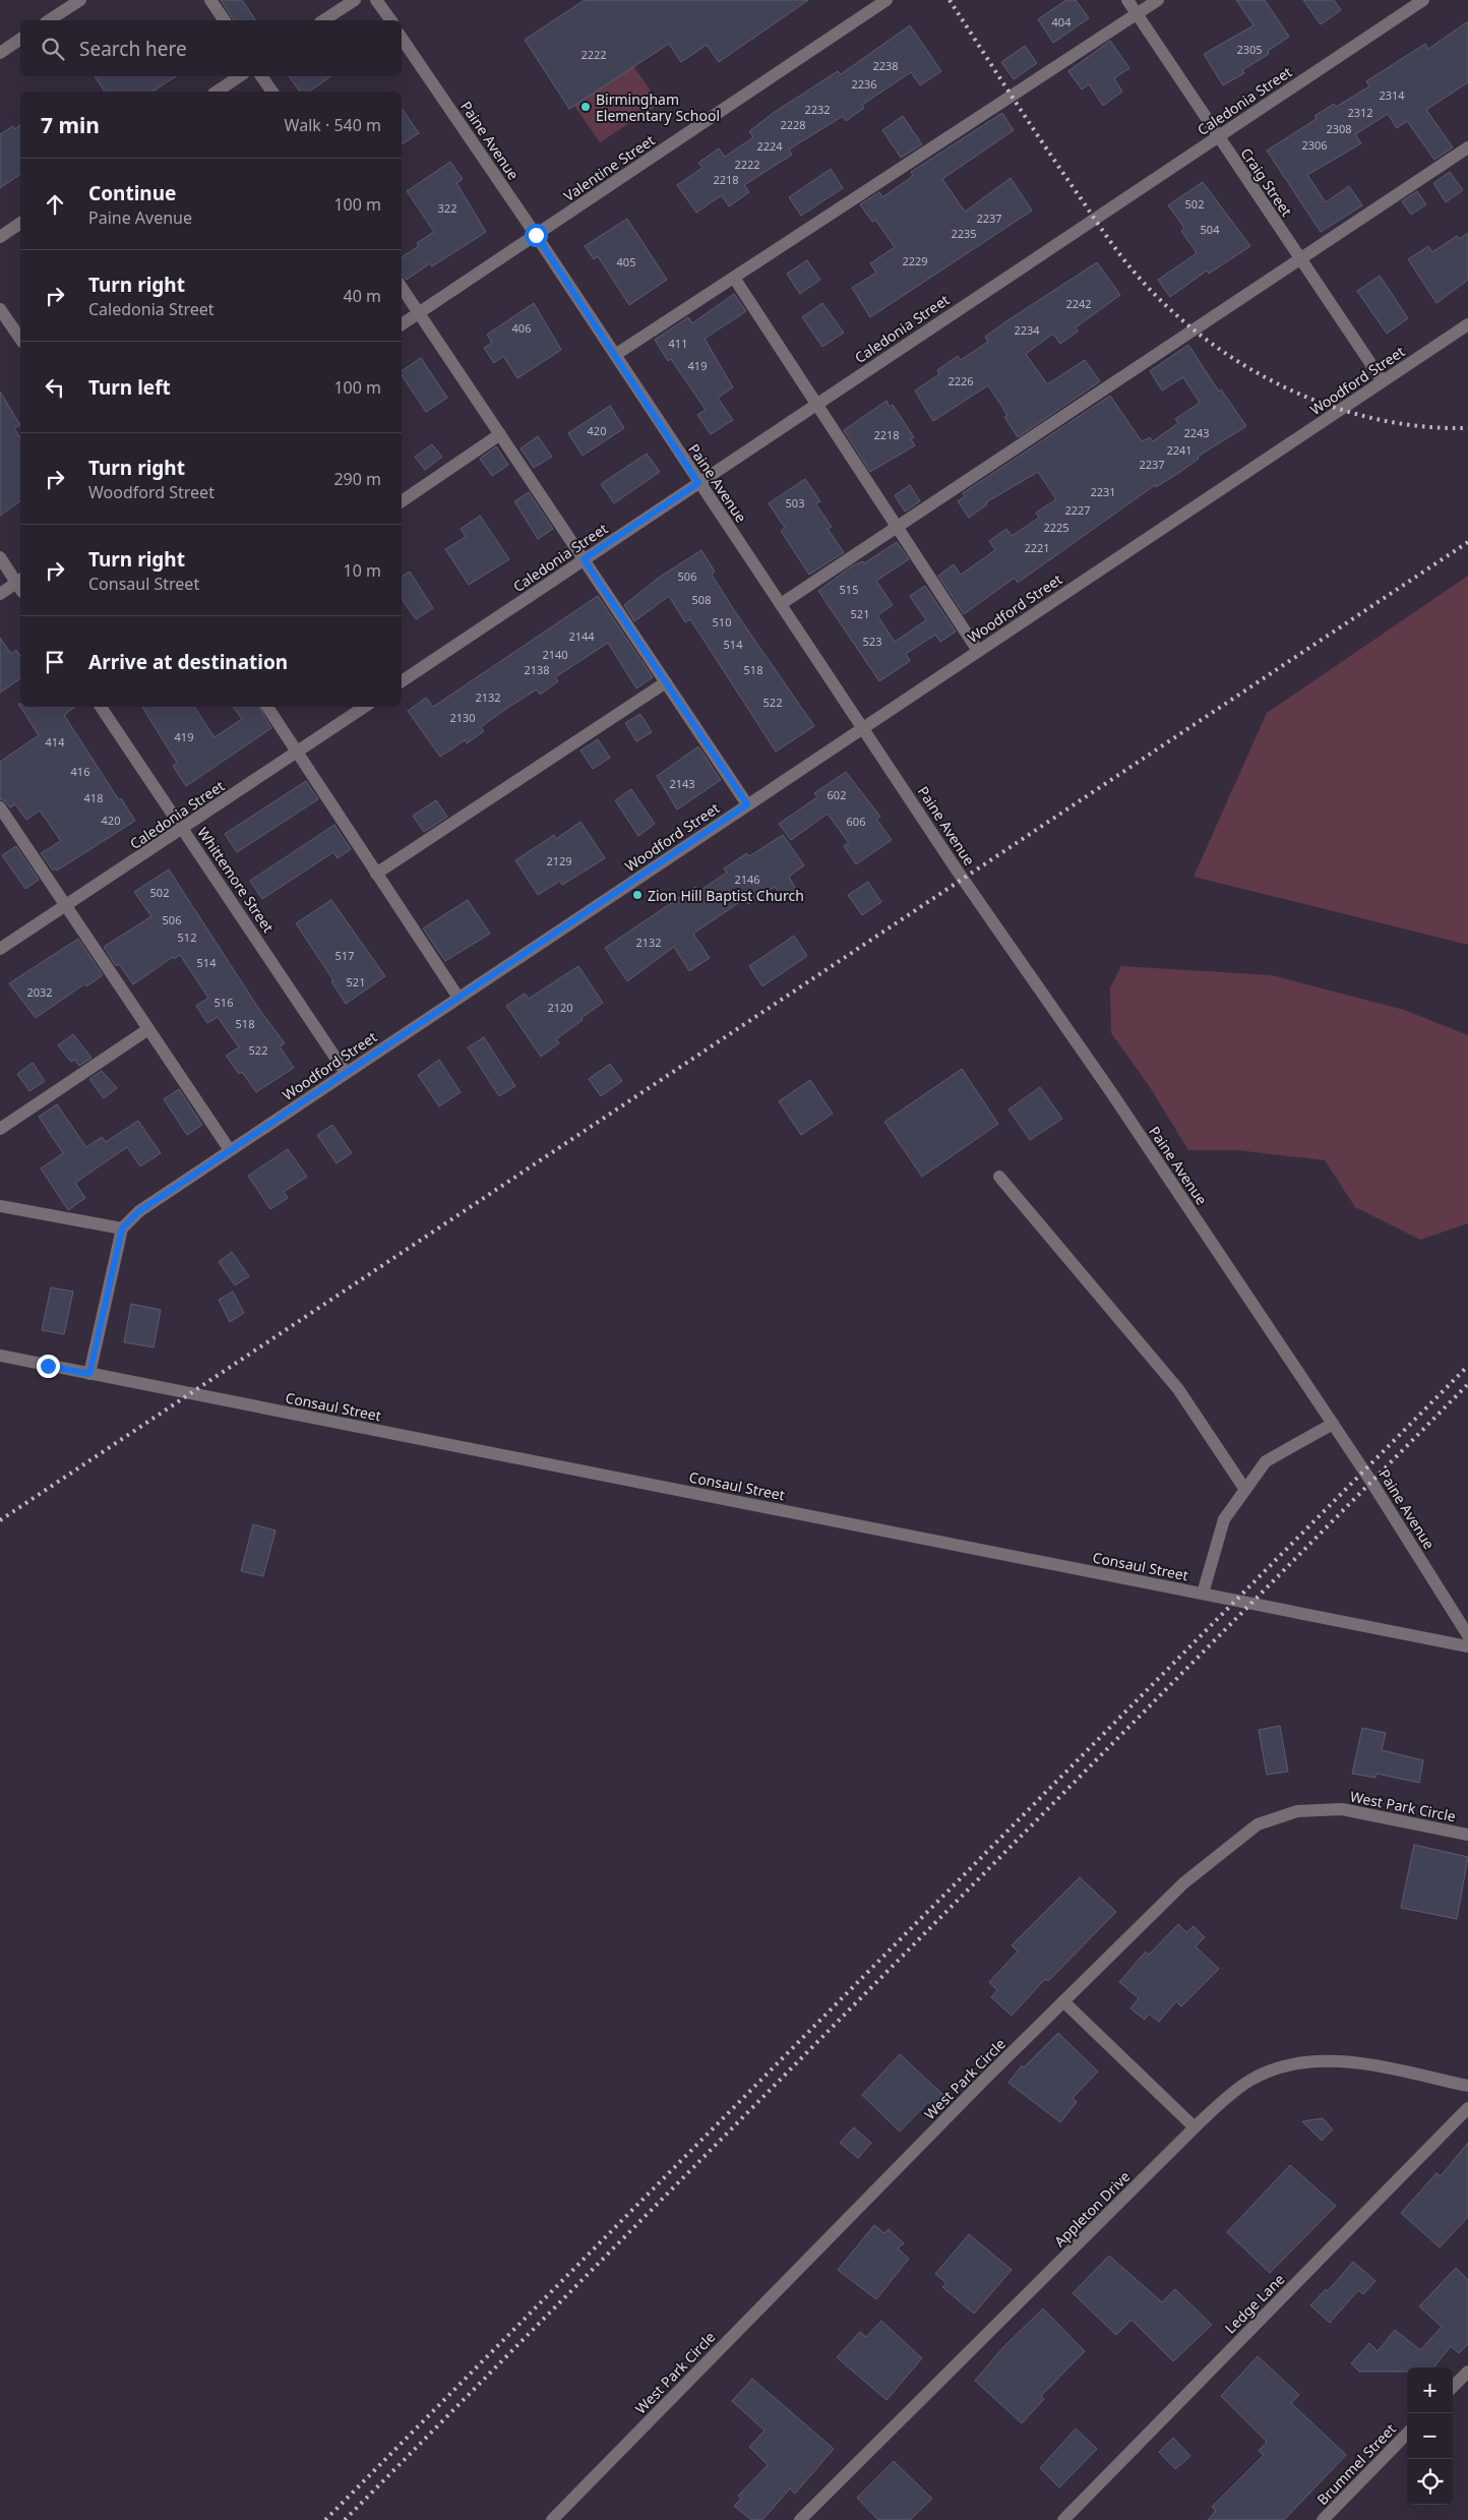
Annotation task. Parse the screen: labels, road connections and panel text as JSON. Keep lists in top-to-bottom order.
{
  "streets": {
    "street": [
      "Caledonia Street",
      "Paine Avenue",
      "Valentine Street",
      "Craig Street",
      "Woodford Street",
      "Whittemore Street",
      "Consaul Street",
      "West Park Circle",
      "Appleton Drive",
      "Ledge Lane",
      "Brummel Street"
    ]
  },
  "crossings": [
    ["Caledonia Street", "Paine Avenue"],
    ["Caledonia Street", "Craig Street"],
    ["Caledonia Street", "Whittemore Street"],
    ["Paine Avenue", "Valentine Street"],
    ["Paine Avenue", "Woodford Street"],
    ["Craig Street", "Woodford Street"],
    ["Woodford Street", "Whittemore Street"]
  ],
  "places": ["Birmingham Elementary School", "Zion Hill Baptist Church"],
  "house_numbers": [
    "404",
    "2305",
    "2222",
    "2238",
    "2236",
    "2314",
    "2232",
    "2312",
    "2228",
    "2308",
    "2306",
    "2224",
    "2222",
    "2218",
    "502",
    "322",
    "2237",
    "504",
    "2235",
    "2229",
    "405",
    "2242",
    "406",
    "2234",
    "411",
    "419",
    "2226",
    "420",
    "2243",
    "2218",
    "2241",
    "2237",
    "2231",
    "503",
    "2227",
    "2225",
    "2221",
    "506",
    "515",
    "508",
    "521",
    "510",
    "2144",
    "523",
    "514",
    "2140",
    "2138",
    "518",
    "2132",
    "522",
    "2130",
    "419",
    "414",
    "416",
    "2143",
    "602",
    "418",
    "420",
    "606",
    "2129",
    "2146",
    "502",
    "506",
    "512",
    "2132",
    "517",
    "514",
    "521",
    "2032",
    "516",
    "2120",
    "518",
    "522"
  ],
  "page": {
    "search": "Search here",
    "heading": ["7 min", "Walk · 540 m"],
    "list": [
      ["Continue", "Paine Avenue", "100 m"],
      ["Turn right", "Caledonia Street", "40 m"],
      ["Turn left", "100 m"],
      ["Turn right", "Woodford Street", "290 m"],
      ["Turn right", "Consaul Street", "10 m"],
      "Arrive at destination"
    ],
    "map_buttons": ["+", "−"]
  }
}
